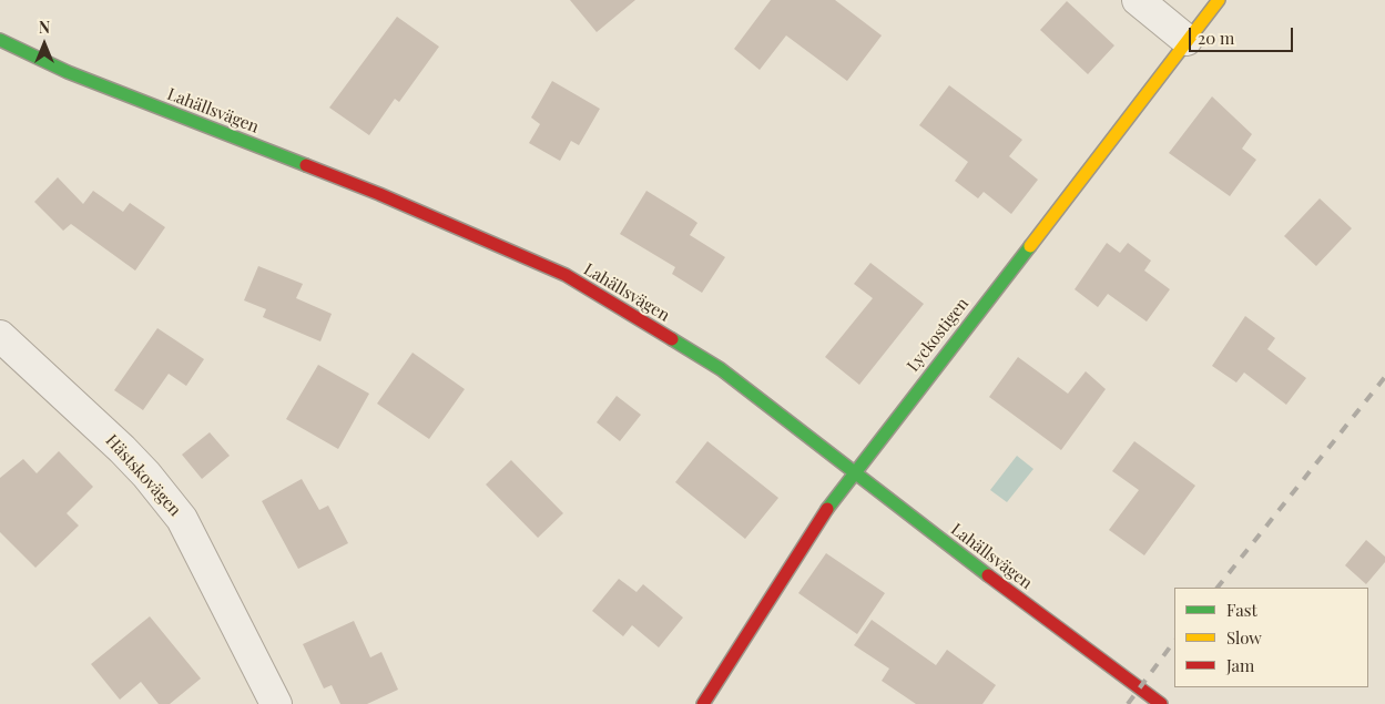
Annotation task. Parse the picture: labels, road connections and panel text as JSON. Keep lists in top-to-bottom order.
{
  "streets": {
    "street": ["Lahällsvägen", "Lyckostigen", "Hästskovägen"]
  },
  "crossings": [
    ["Lahällsvägen", "Lyckostigen"]
  ],
  "legend": ["Fast", "Slow", "Jam"],
  "scale_bar": "20 m",
  "north": "top"
}
